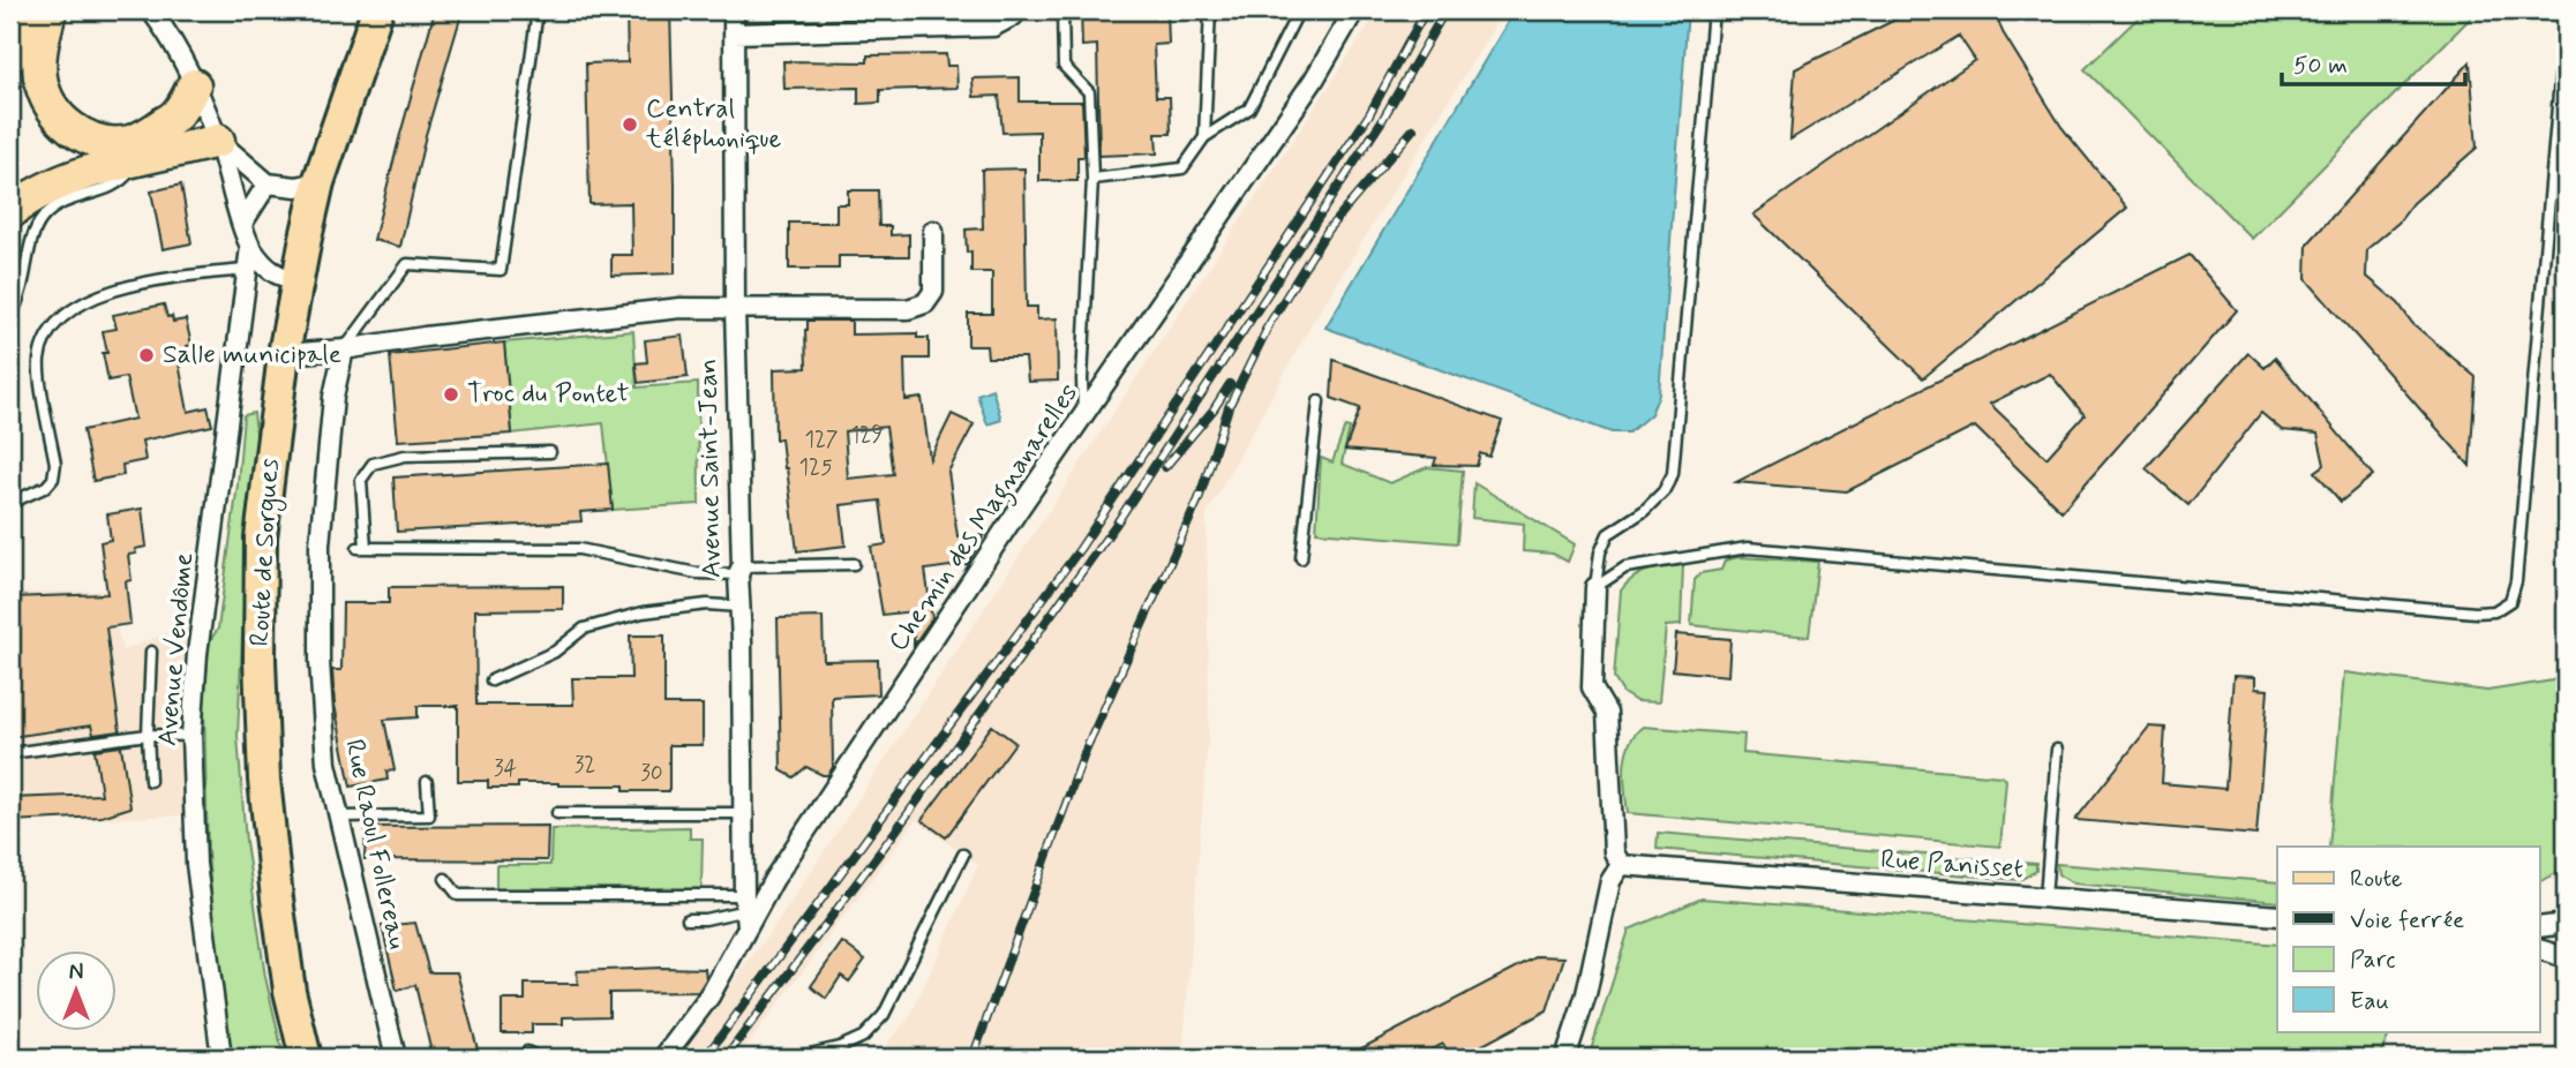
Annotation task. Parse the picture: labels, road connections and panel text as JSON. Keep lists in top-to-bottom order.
{
  "streets": {
    "main road": ["Route de Sorgues"],
    "street": [
      "Avenue Saint-Jean",
      "Chemin des Magnanarelles",
      "Avenue Vendôme",
      "Rue Raoul Follereau",
      "Rue Panisset"
    ]
  },
  "crossings": [
    ["Avenue Saint-Jean", "Chemin des Magnanarelles"]
  ],
  "places": ["Central téléphonique", "Salle municipale", "Troc du Pontet"],
  "house_numbers": [
    "129",
    "127",
    "125",
    "32",
    "34",
    "30"
  ],
  "legend": [
    "Route",
    "Voie ferrée",
    "Parc",
    "Eau"
  ],
  "scale_bar": "50 m",
  "north": "top"
}
